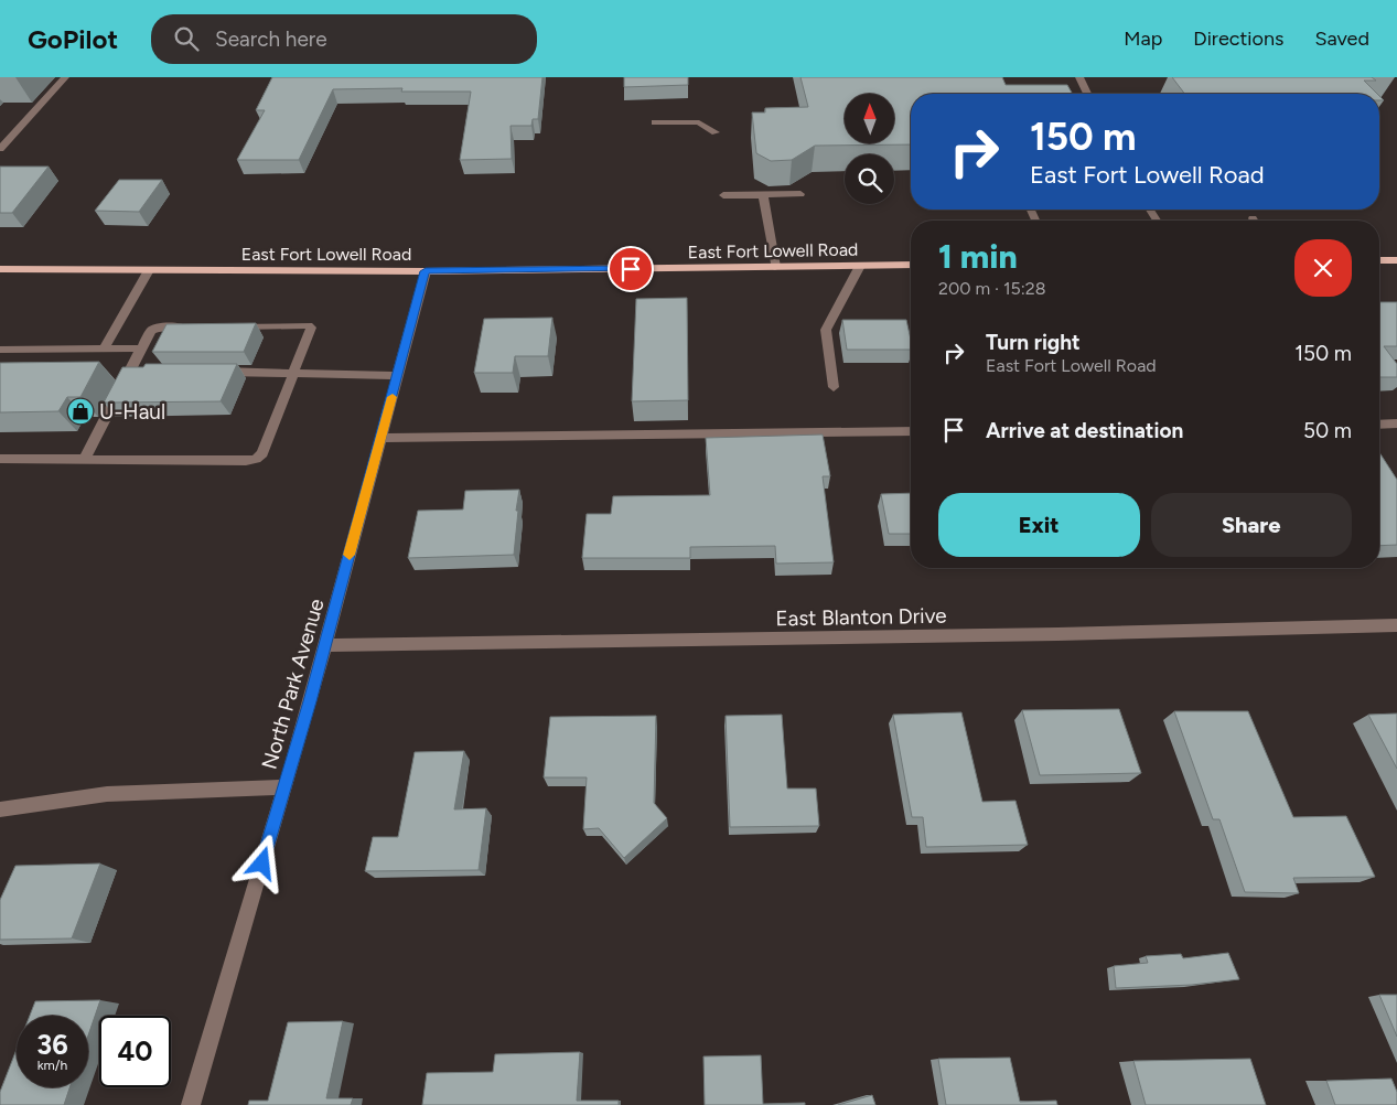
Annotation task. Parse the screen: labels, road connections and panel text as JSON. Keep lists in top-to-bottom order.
{
  "streets": {
    "main road": ["East Fort Lowell Road"],
    "street": ["East Blanton Drive", "North Park Avenue"]
  },
  "crossings": [
    ["East Fort Lowell Road", "North Park Avenue"],
    ["East Blanton Drive", "North Park Avenue"]
  ],
  "places": {
    "shop": ["U-Haul"]
  },
  "north": "top",
  "page": {
    "header": "GoPilot",
    "search": "Search here",
    "nav": ["Map", "Directions", "Saved"],
    "turn": ["150 m", "East Fort Lowell Road"],
    "heading": ["1 min", "200 m · 15:28"],
    "list": [
      {
        "name": "Turn right",
        "note": "East Fort Lowell Road",
        "value": "150 m"
      },
      {
        "name": "Arrive at destination",
        "value": "50 m"
      }
    ],
    "buttons": ["Exit", "Share"],
    "speed": "36 km/h",
    "limit": "40"
  }
}
